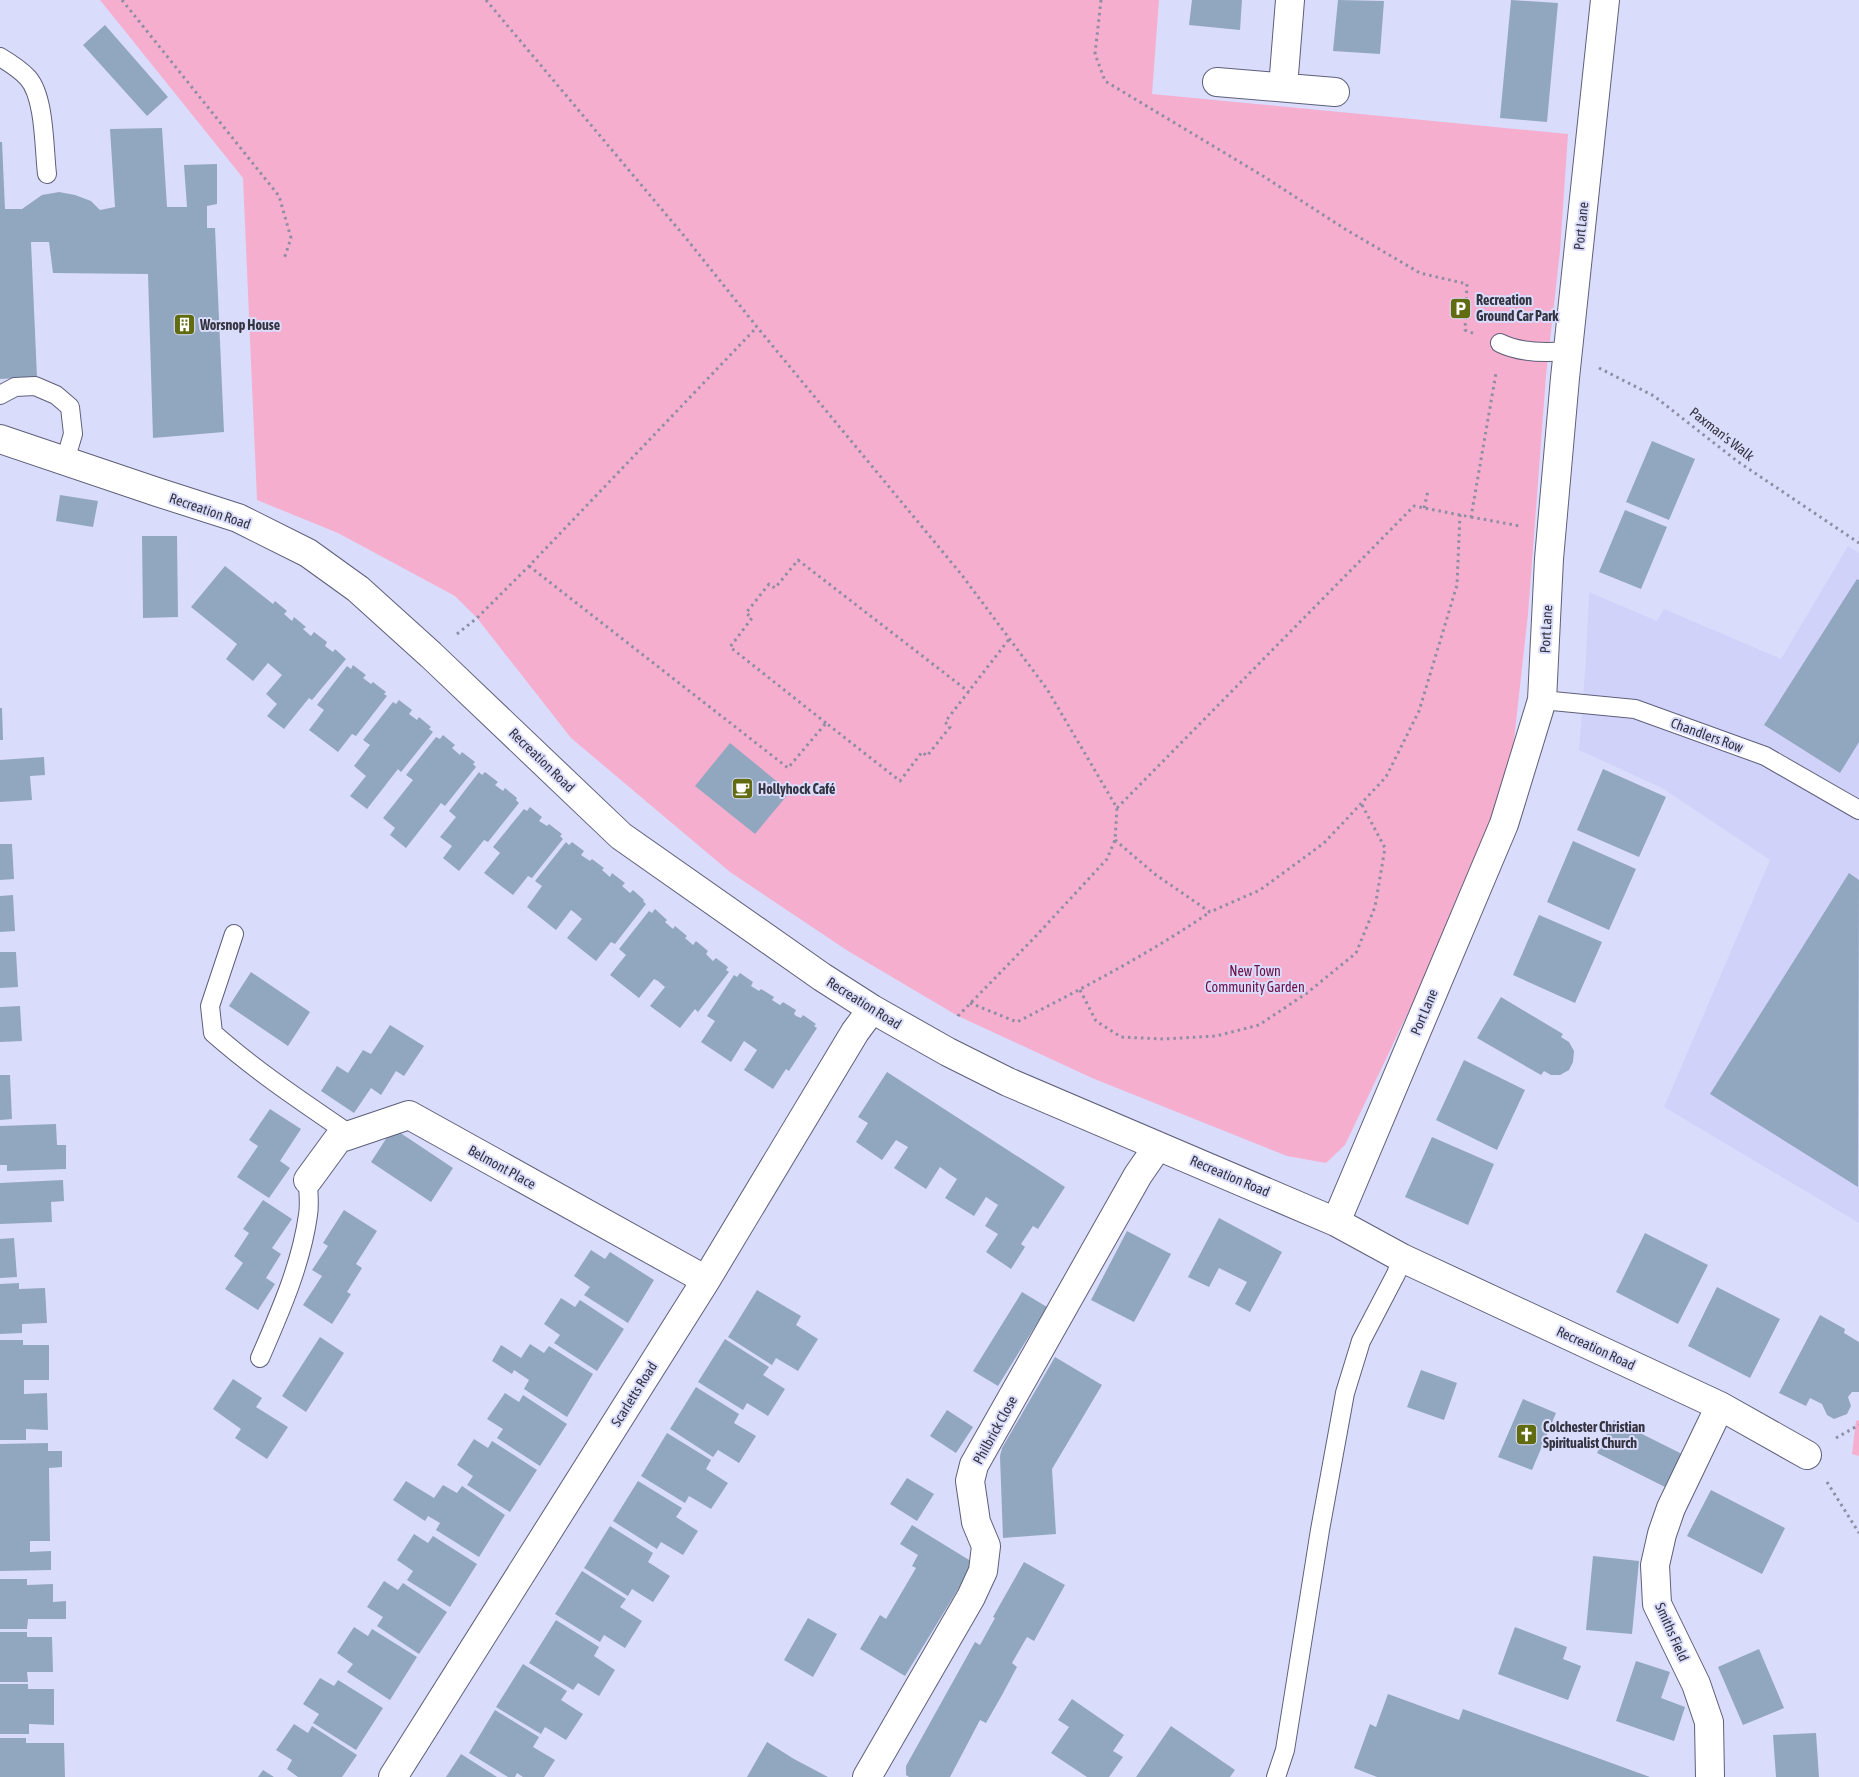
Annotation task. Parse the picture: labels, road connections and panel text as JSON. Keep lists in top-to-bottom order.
{
  "streets": {
    "street": [
      "Port Lane",
      "Recreation Road",
      "Belmont Place",
      "Scarletts Road",
      "Philbrick Close",
      "Smiths Field"
    ],
    "lane": ["Chandlers Row"],
    "path": ["Paxman's Walk"]
  },
  "crossings": [
    ["Port Lane", "Paxman's Walk"],
    ["Port Lane", "Recreation Road"],
    ["Port Lane", "Chandlers Row"],
    ["Recreation Road", "Scarletts Road"],
    ["Recreation Road", "Philbrick Close"],
    ["Recreation Road", "Smiths Field"],
    ["Belmont Place", "Scarletts Road"]
  ],
  "parks": ["New Town Community Garden"],
  "places": {
    "parking": ["Recreation Ground Car Park"],
    "building": ["Worsnop House"],
    "cafe": ["Hollyhock Café"],
    "church": ["Colchester Christian Spiritualist Church"]
  }
}
